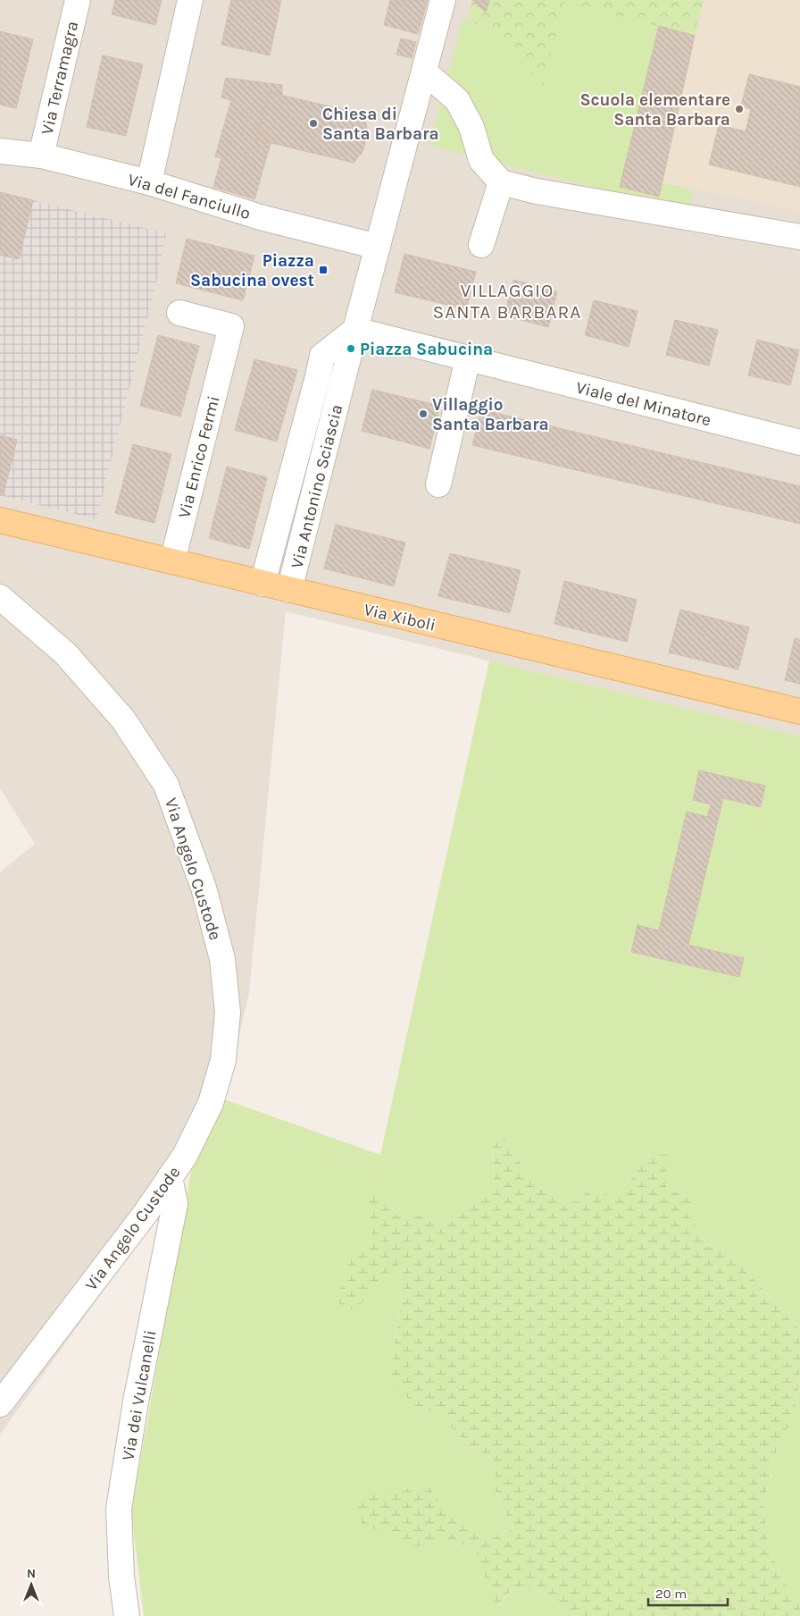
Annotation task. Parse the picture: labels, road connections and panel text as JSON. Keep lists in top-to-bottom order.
{
  "streets": {
    "main road": ["Via Xiboli"],
    "street": [
      "Via Terramagra",
      "Via del Fanciullo",
      "Viale del Minatore",
      "Via Enrico Fermi",
      "Via Antonino Sciascia",
      "Via Angelo Custode",
      "Via dei Vulcanelli"
    ]
  },
  "crossings": [
    ["Via Terramagra", "Via del Fanciullo"],
    ["Via del Fanciullo", "Via Antonino Sciascia"],
    ["Via Enrico Fermi", "Via Xiboli"],
    ["Via Antonino Sciascia", "Via Xiboli"],
    ["Via Angelo Custode", "Via dei Vulcanelli"]
  ],
  "districts": ["VILLAGGIO SANTA BARBARA"],
  "places": {
    "other": [
      "Scuola elementare Santa Barbara",
      "Chiesa di Santa Barbara",
      "Piazza Sabucina",
      "Villaggio Santa Barbara"
    ],
    "transit": ["Piazza Sabucina ovest"]
  },
  "scale_bar": "20 m",
  "north": "top"
}
